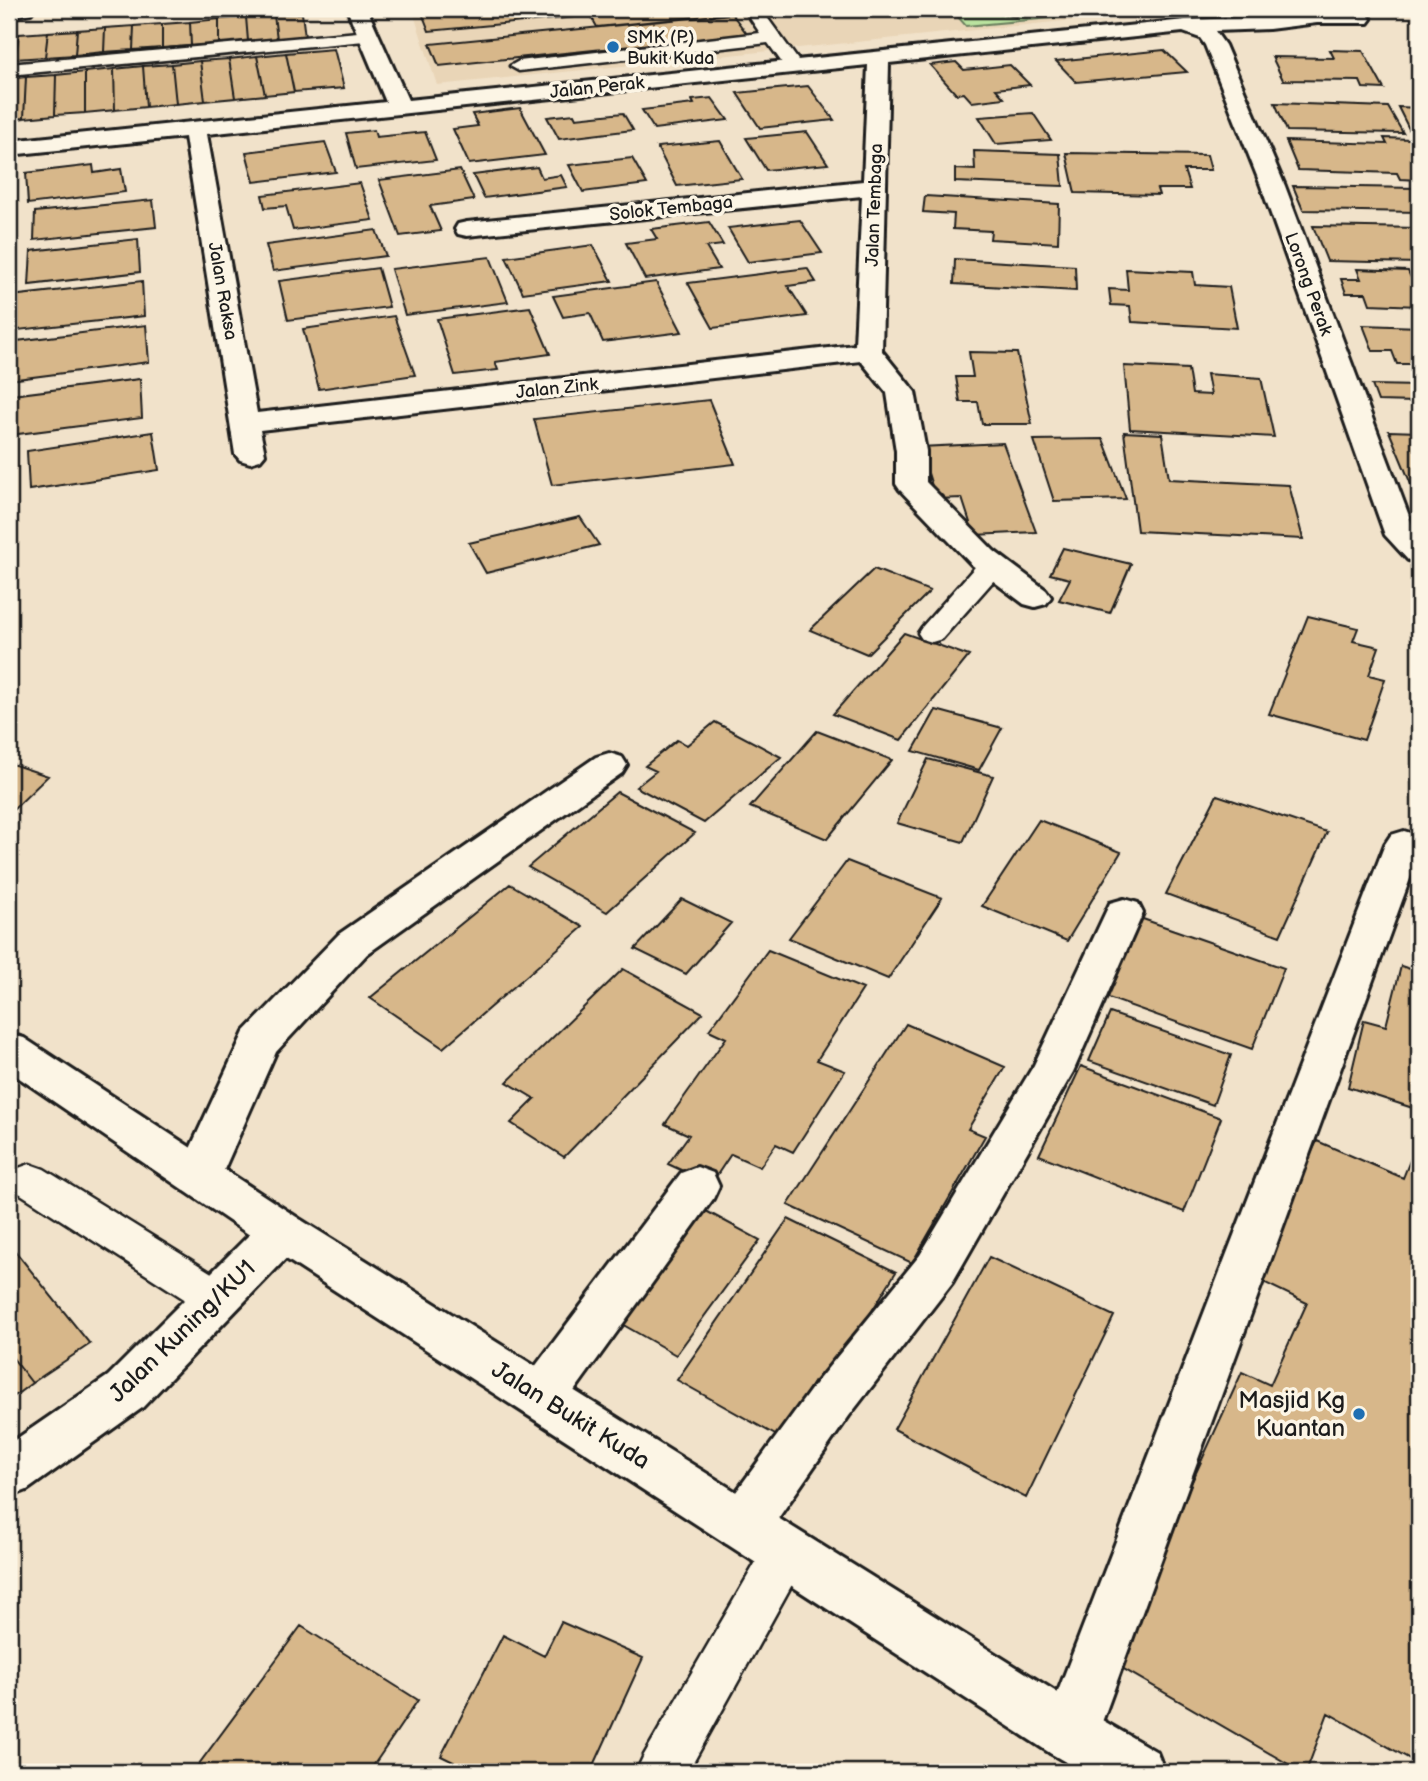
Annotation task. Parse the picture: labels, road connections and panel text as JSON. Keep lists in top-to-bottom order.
{
  "streets": {
    "street": [
      "Jalan Perak",
      "Jalan Tembaga",
      "Solok Tembaga",
      "Lorong Perak",
      "Jalan Raksa",
      "Jalan Zink",
      "Jalan Kuning/KU1",
      "Jalan Bukit Kuda"
    ]
  },
  "crossings": [
    ["Jalan Perak", "Jalan Tembaga"],
    ["Jalan Perak", "Lorong Perak"],
    ["Jalan Perak", "Jalan Raksa"],
    ["Jalan Tembaga", "Solok Tembaga"],
    ["Jalan Tembaga", "Jalan Zink"],
    ["Jalan Raksa", "Jalan Zink"],
    ["Jalan Kuning/KU1", "Jalan Bukit Kuda"]
  ],
  "places": ["SMK (P) Bukit Kuda", "Masjid Kg Kuantan"]
}
